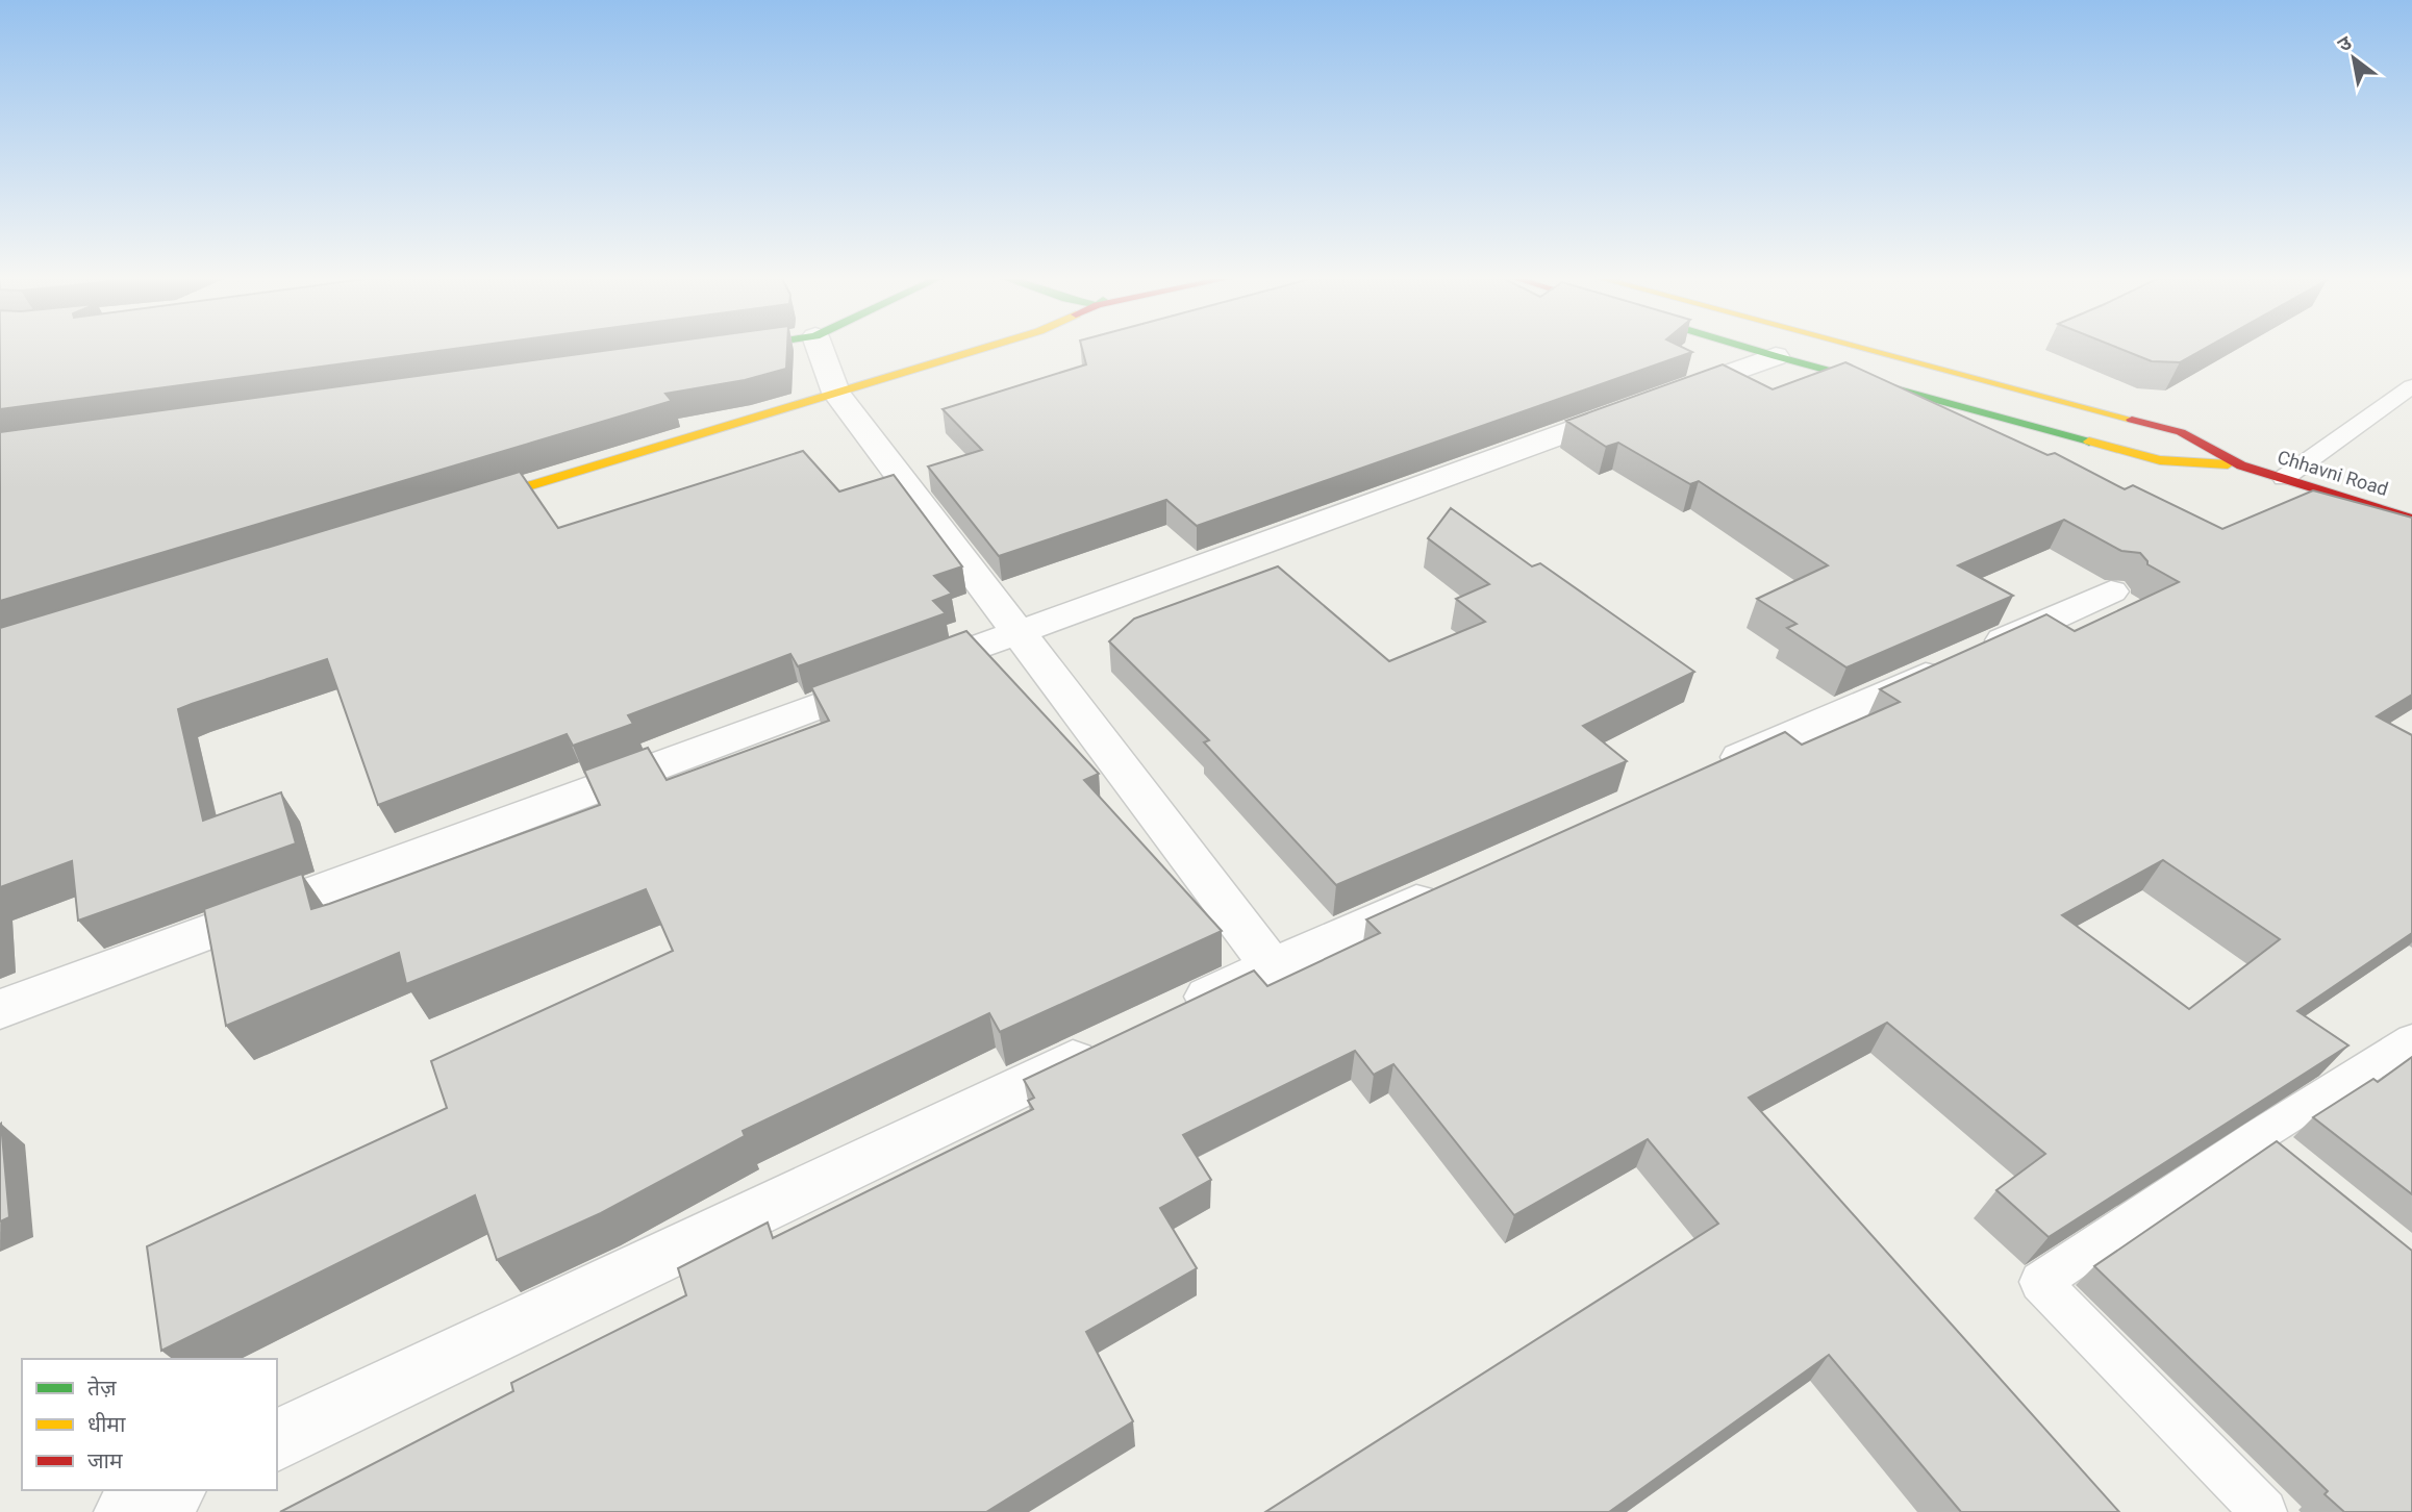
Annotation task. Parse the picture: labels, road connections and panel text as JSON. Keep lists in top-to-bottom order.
{
  "streets": {
    "main road": ["Chhavni Road"]
  },
  "legend": ["तेज़", "धीमा", "जाम"],
  "north": "top left"
}
